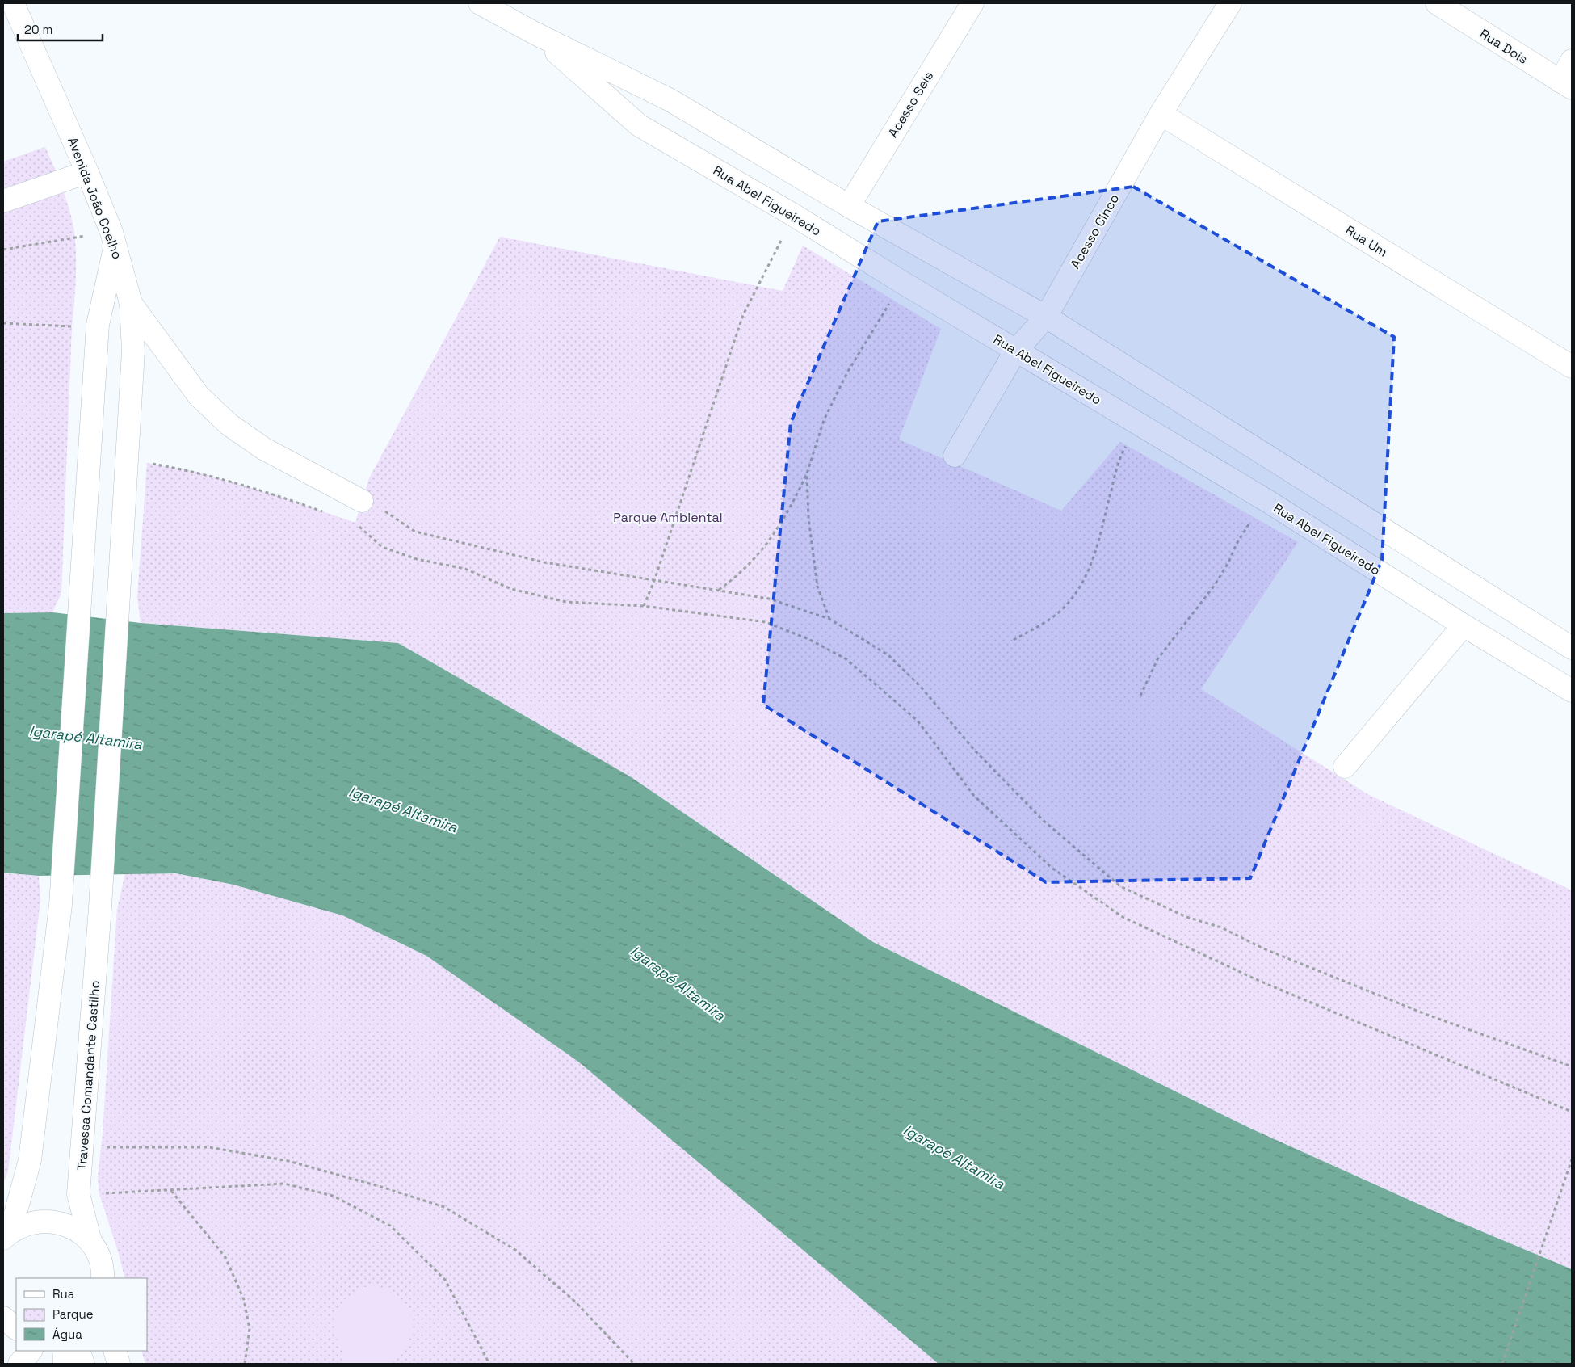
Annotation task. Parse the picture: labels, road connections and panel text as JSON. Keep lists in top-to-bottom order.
{
  "streets": {
    "street": [
      "Rua Dois",
      "Acesso Seis",
      "Avenida João Coelho",
      "Rua Abel Figueiredo",
      "Acesso Cinco",
      "Rua Um",
      "Travessa Comandante Castilho"
    ]
  },
  "crossings": [
    ["Acesso Seis", "Rua Abel Figueiredo"],
    ["Avenida João Coelho", "Travessa Comandante Castilho"],
    ["Rua Abel Figueiredo", "Acesso Cinco"],
    ["Acesso Cinco", "Rua Um"]
  ],
  "water": ["Igarapé Altamira"],
  "parks": ["Parque Ambiental"],
  "legend": ["Rua", "Parque", "Água"],
  "scale_bar": "20 m"
}
